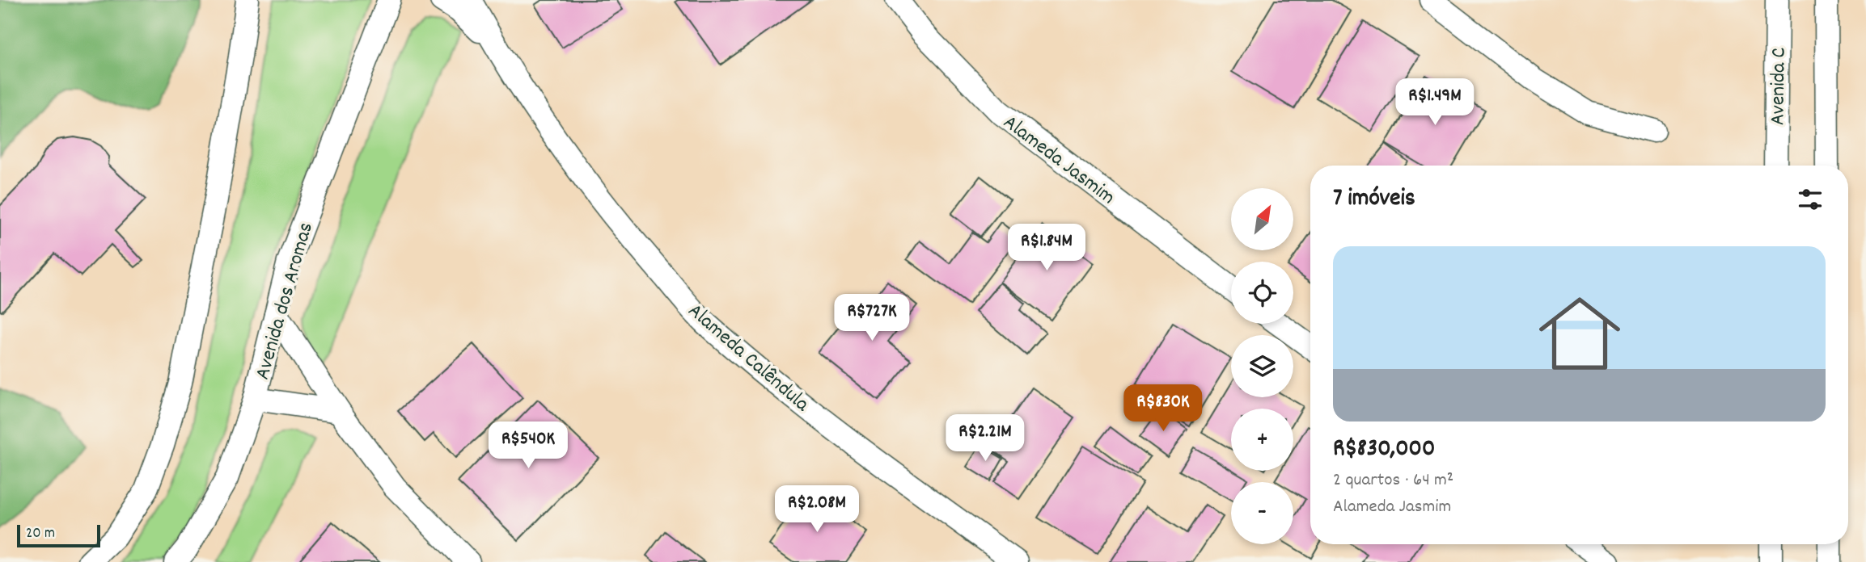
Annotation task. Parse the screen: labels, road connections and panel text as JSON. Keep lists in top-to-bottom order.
{
  "streets": {
    "street": [
      "Avenida C",
      "Alameda Jasmim",
      "Avenida dos Aromas",
      "Alameda Calêndula"
    ]
  },
  "scale_bar": "20 m",
  "north": "top right",
  "page": {
    "price": [
      "R$1.49M",
      "R$1.84M",
      "R$727K",
      "R$830K",
      "R$2.21M",
      "R$540K",
      "R$2.08M"
    ],
    "heading": "7 imóveis",
    "map_buttons": ["+", "−"],
    "list": [
      {
        "name": "R$830,000",
        "note": "2 quartos · 64 m² · Alameda Jasmim"
      }
    ],
    "scale": "20 m"
  }
}
